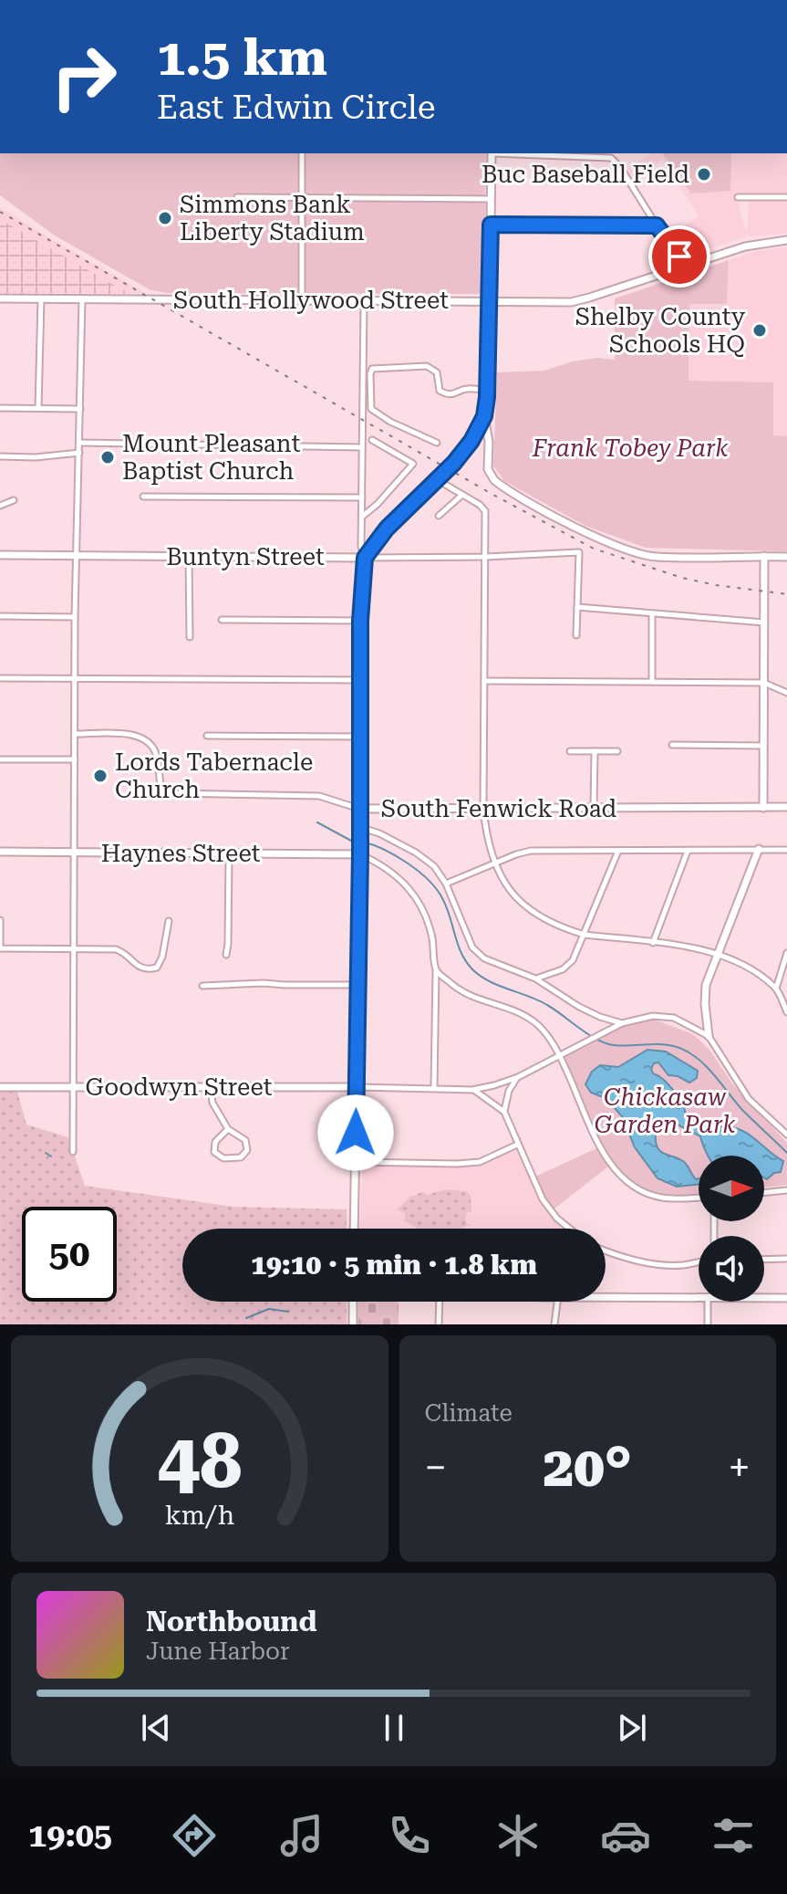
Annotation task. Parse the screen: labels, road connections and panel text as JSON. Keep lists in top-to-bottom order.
{
  "streets": {
    "street": [
      "South Hollywood Street",
      "Buntyn Street",
      "South Fenwick Road",
      "Haynes Street",
      "Goodwyn Street"
    ]
  },
  "parks": ["Frank Tobey Park", "Chickasaw Garden Park"],
  "places": [
    "Buc Baseball Field",
    "Simmons Bank Liberty Stadium",
    "Shelby County Schools HQ",
    "Mount Pleasant Baptist Church",
    "Lords Tabernacle Church"
  ],
  "north": "right",
  "page": {
    "turn": ["1.5 km", "East Edwin Circle"],
    "limit": "50",
    "trip": "19:10 · 5 min · 1.8 km",
    "tile": "Climate",
    "heat": ["−", "20°", "+"],
    "song": ["Northbound", "June Harbor"],
    "tabs": "19:05",
    "gauge": ["48", "km/h"]
  }
}
